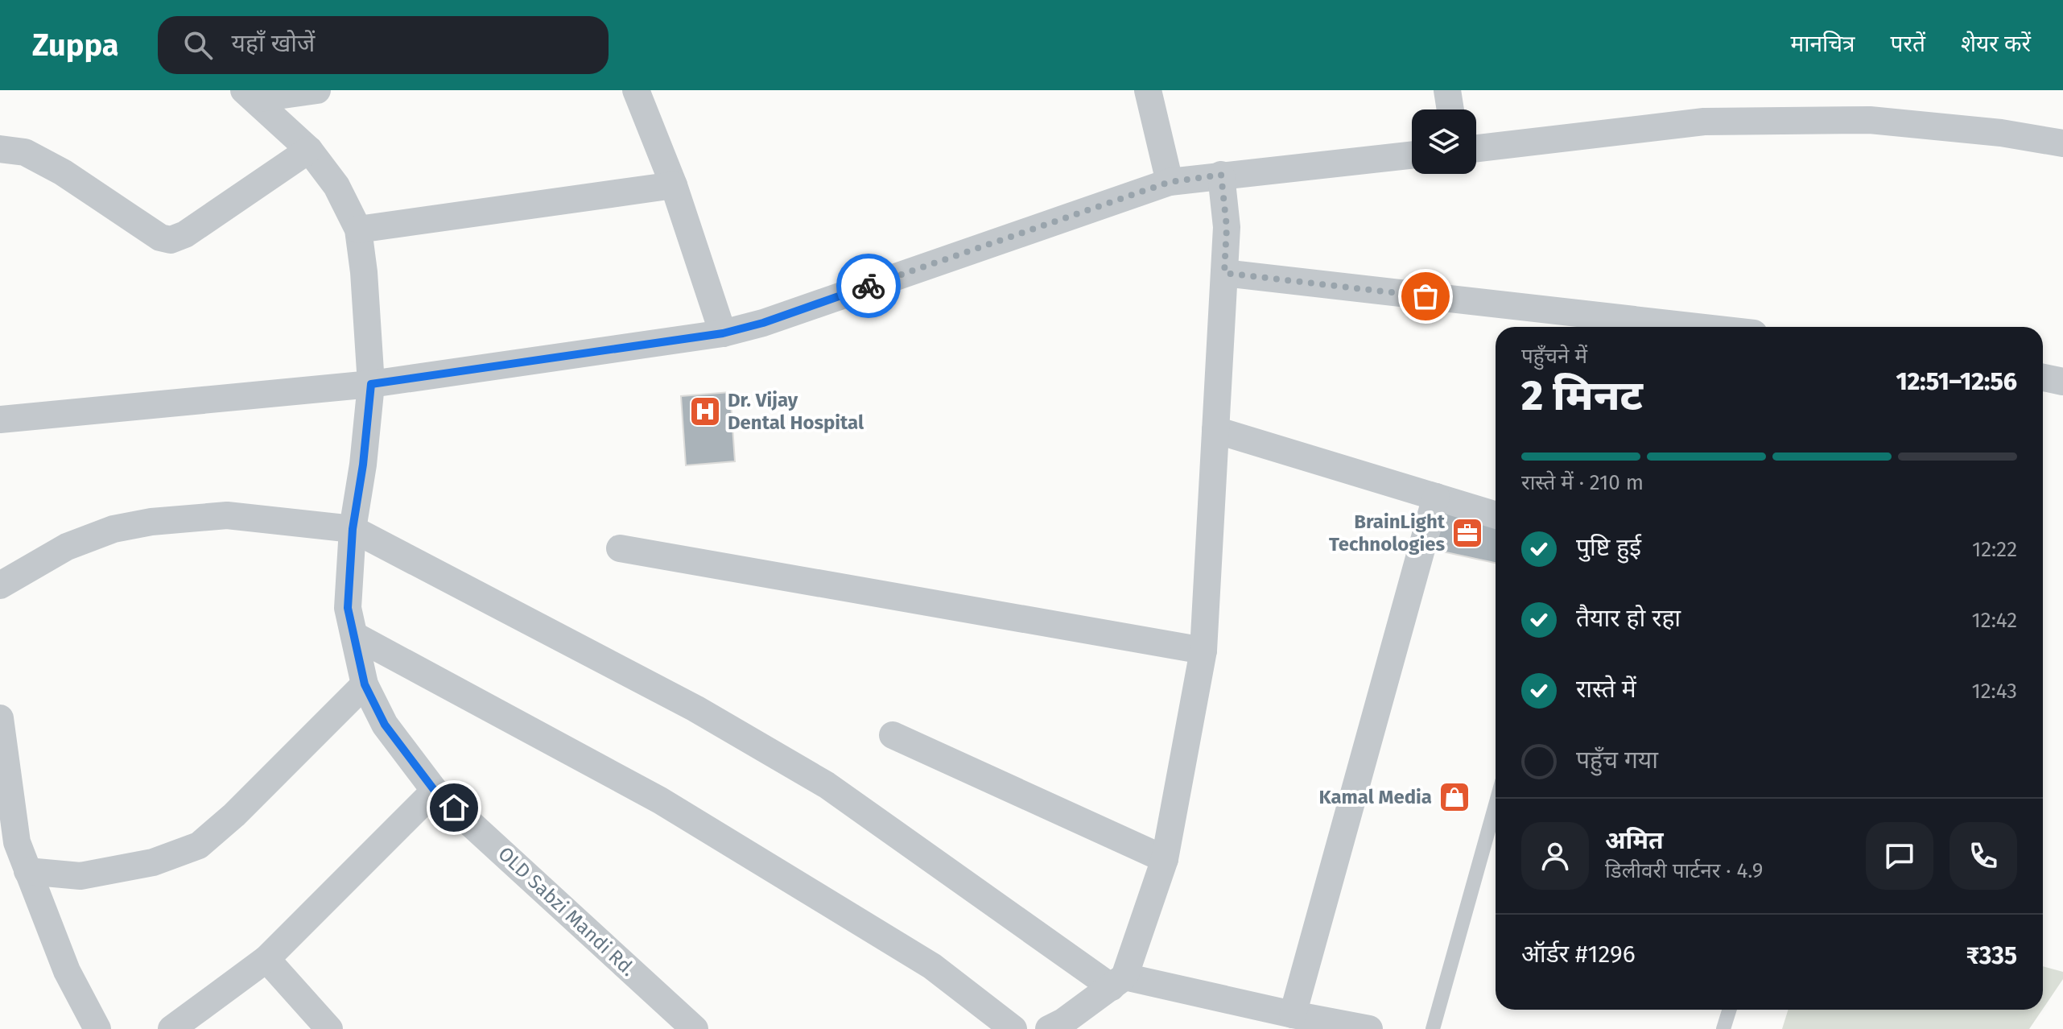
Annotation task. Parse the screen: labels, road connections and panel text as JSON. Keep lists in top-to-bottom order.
{
  "streets": {
    "street": ["OLD Sabzi Mandi Rd."]
  },
  "places": {
    "hospital": ["Dr. Vijay Dental Hospital"],
    "office": ["BrainLight Technologies"],
    "shop": ["Kamal Media"]
  },
  "page": {
    "header": "Zuppa",
    "search": "यहाँ खोजें",
    "nav": ["मानचित्र", "परतें", "शेयर करें"],
    "heading": ["2 मिनट", "पहुँचने में", "12:51–12:56"],
    "panel": [
      "अमित",
      "डिलीवरी पार्टनर · 4.9",
      "ऑर्डर #1296",
      "₹335"
    ],
    "bar": "रास्ते में · 210 m",
    "list": [
      ["पुष्टि हुई", "12:22"],
      ["तैयार हो रहा", "12:42"],
      ["रास्ते में", "12:43"],
      "पहुँच गया"
    ]
  }
}
